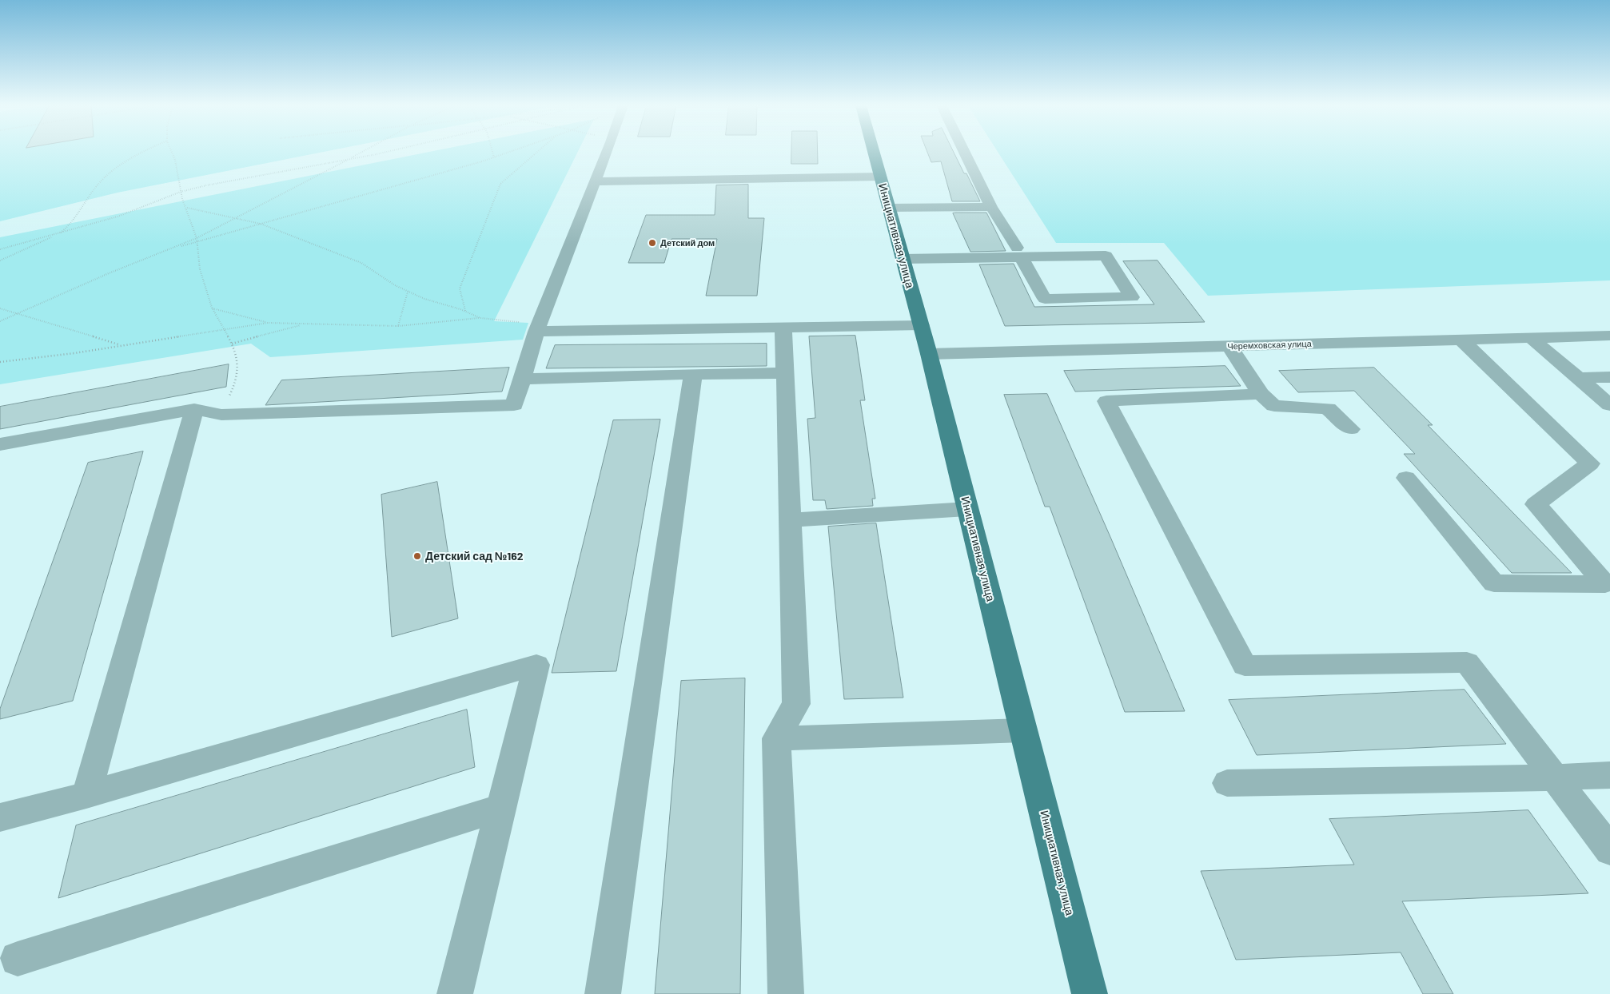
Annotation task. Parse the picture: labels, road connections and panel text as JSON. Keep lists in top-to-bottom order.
{
  "streets": {
    "main road": ["Инициативная улица"],
    "street": ["Черемховская улица"]
  },
  "crossings": [
    ["Инициативная улица", "Черемховская улица"]
  ],
  "places": ["Детский дом", "Детский сад №162"]
}
